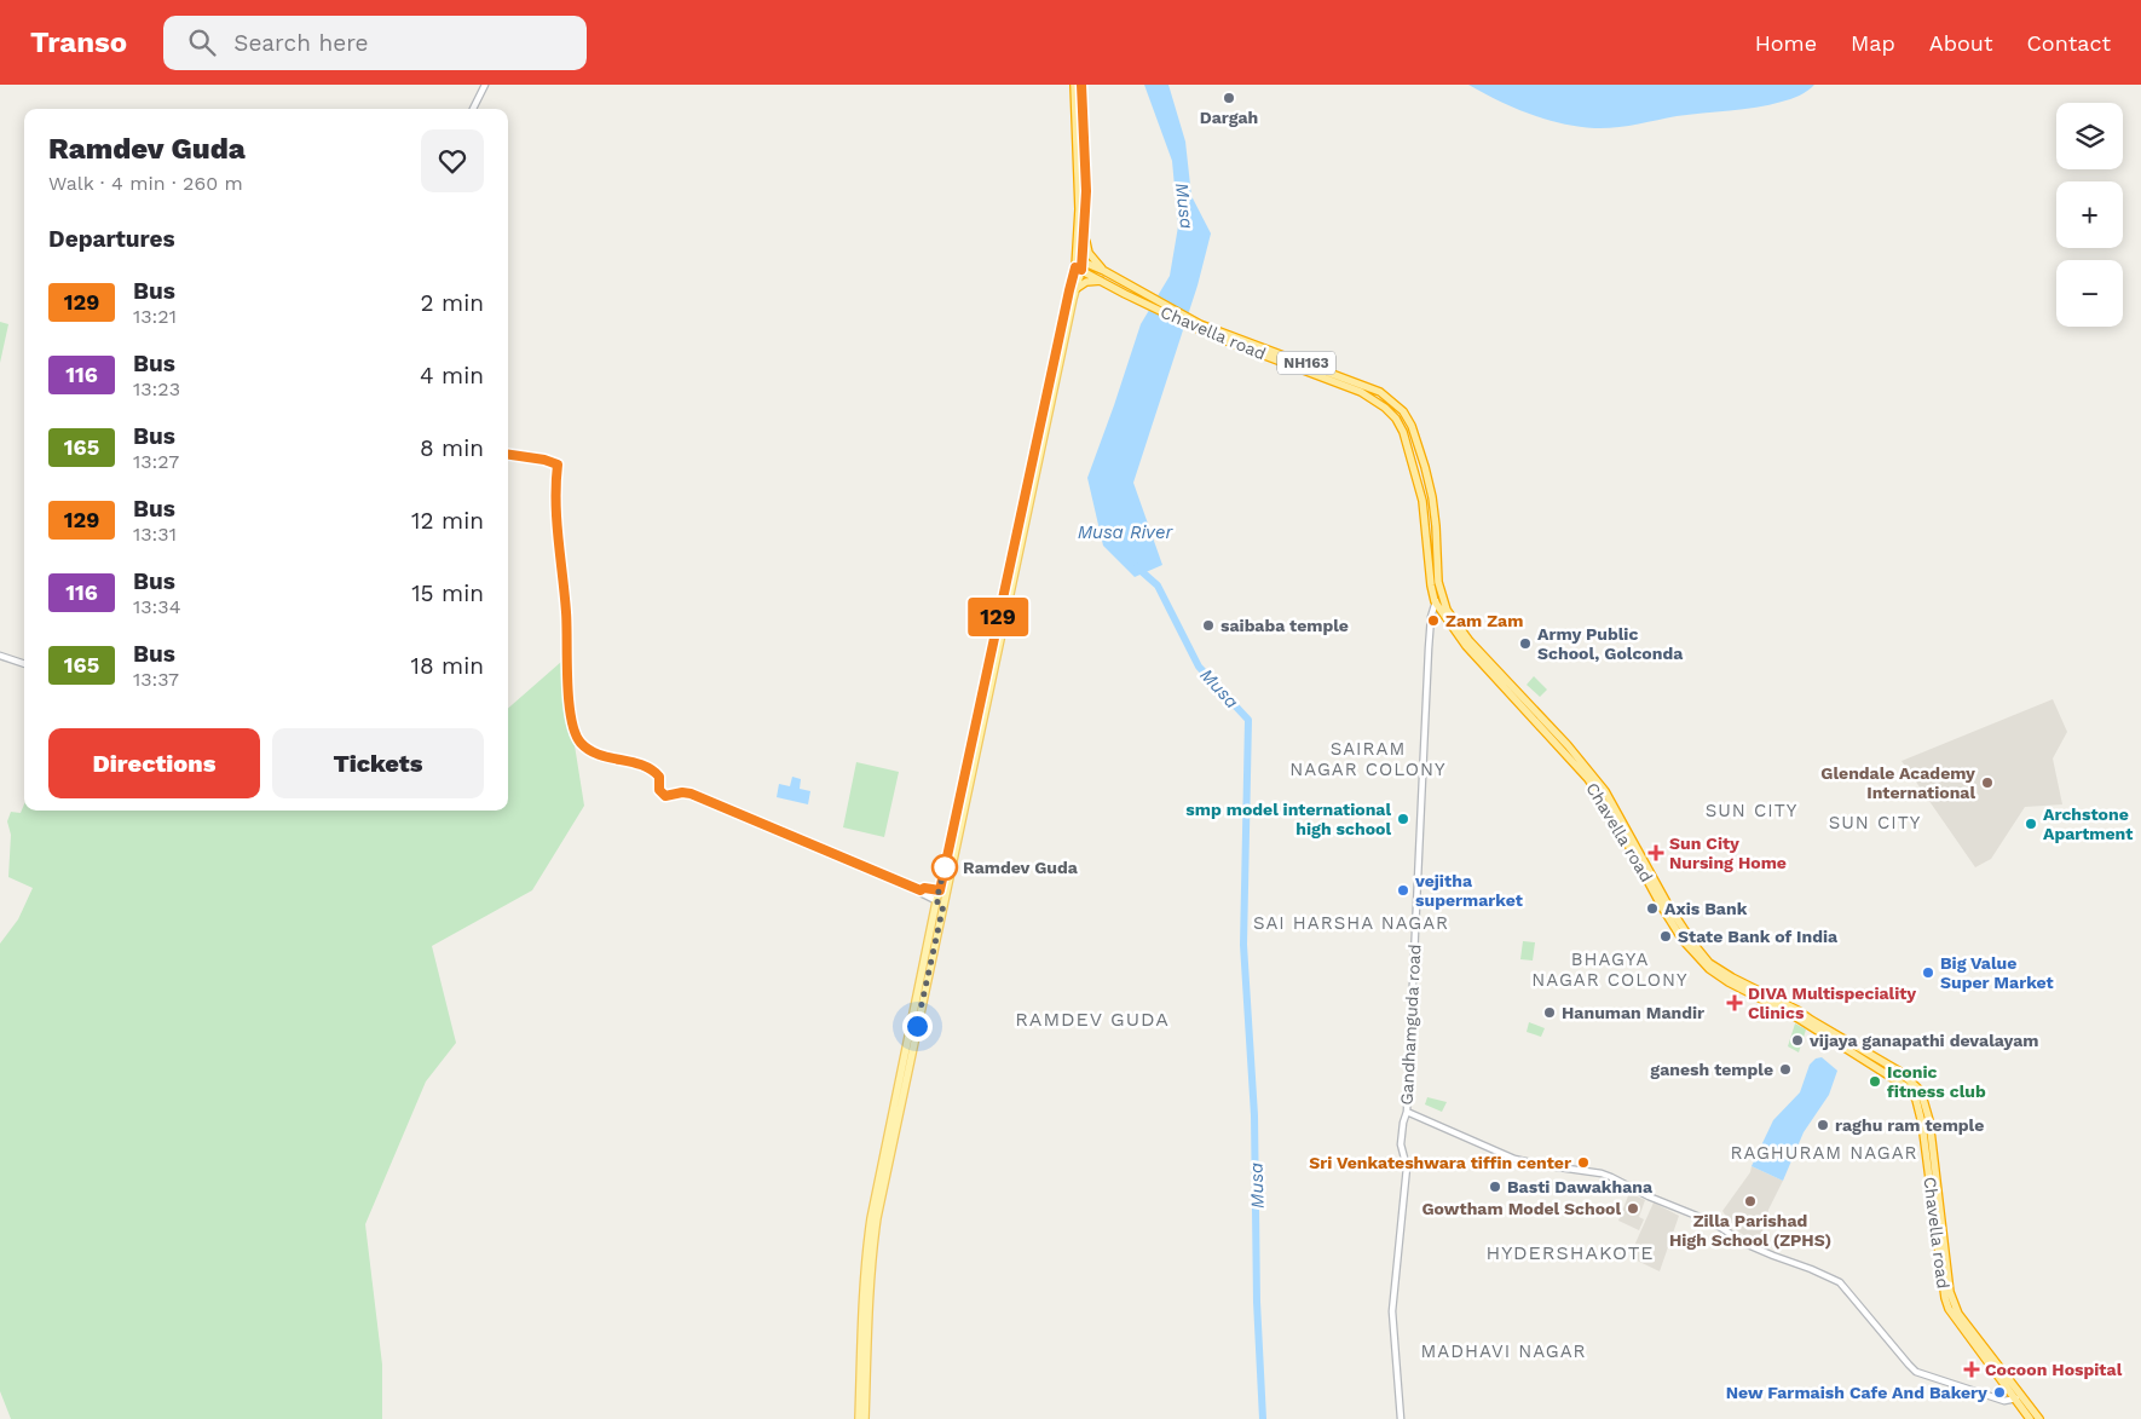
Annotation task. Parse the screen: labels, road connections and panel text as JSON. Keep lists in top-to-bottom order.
{
  "streets": {
    "highway": ["Chavella road", "NH163"],
    "street": ["Gandhamguda road"]
  },
  "crossings": [
    ["Chavella road", "NH163"],
    ["Chavella road", "Gandhamguda road"]
  ],
  "districts": [
    "SAIRAM NAGAR COLONY",
    "SUN CITY",
    "SUN CITY",
    "SAI HARSHA NAGAR",
    "BHAGYA NAGAR COLONY",
    "RAMDEV GUDA",
    "RAGHURAM NAGAR",
    "HYDERSHAKOTE",
    "MADHAVI NAGAR"
  ],
  "water": ["Musa", "Musa River"],
  "places": {
    "other": [
      "Dargah",
      "Zam Zam",
      "saibaba temple",
      "Army Public School, Golconda",
      "Glendale Academy International",
      "smp model international high school",
      "Archstone Apartment",
      "Ramdev Guda",
      "vejitha supermarket",
      "Axis Bank",
      "State Bank of India",
      "Big Value Super Market",
      "Hanuman Mandir",
      "vijaya ganapathi devalayam",
      "ganesh temple",
      "Iconic fitness club",
      "raghu ram temple",
      "Sri Venkateshwara tiffin center",
      "Basti Dawakhana",
      "Zilla Parishad High School (ZPHS)",
      "Gowtham Model School",
      "New Farmaish Cafe And Bakery"
    ],
    "health": ["Sun City Nursing Home", "DIVA Multispeciality Clinics", "Cocoon Hospital"]
  },
  "lines": ["bus line 129"],
  "page": {
    "header": "Transo",
    "search": "Search here",
    "nav": [
      "Home",
      "Map",
      "About",
      "Contact"
    ],
    "on_map": "129",
    "map_buttons": ["+", "−"],
    "heading": [
      ["Ramdev Guda", "Walk · 4 min · 260 m"],
      "Departures"
    ],
    "list": [
      {
        "mark": "129",
        "name": "Bus",
        "note": "13:21",
        "value": "2 min"
      },
      {
        "mark": "116",
        "name": "Bus",
        "note": "13:23",
        "value": "4 min"
      },
      {
        "mark": "165",
        "name": "Bus",
        "note": "13:27",
        "value": "8 min"
      },
      {
        "mark": "129",
        "name": "Bus",
        "note": "13:31",
        "value": "12 min"
      },
      {
        "mark": "116",
        "name": "Bus",
        "note": "13:34",
        "value": "15 min"
      },
      {
        "mark": "165",
        "name": "Bus",
        "note": "13:37",
        "value": "18 min"
      }
    ],
    "buttons": ["Directions", "Tickets"]
  }
}
